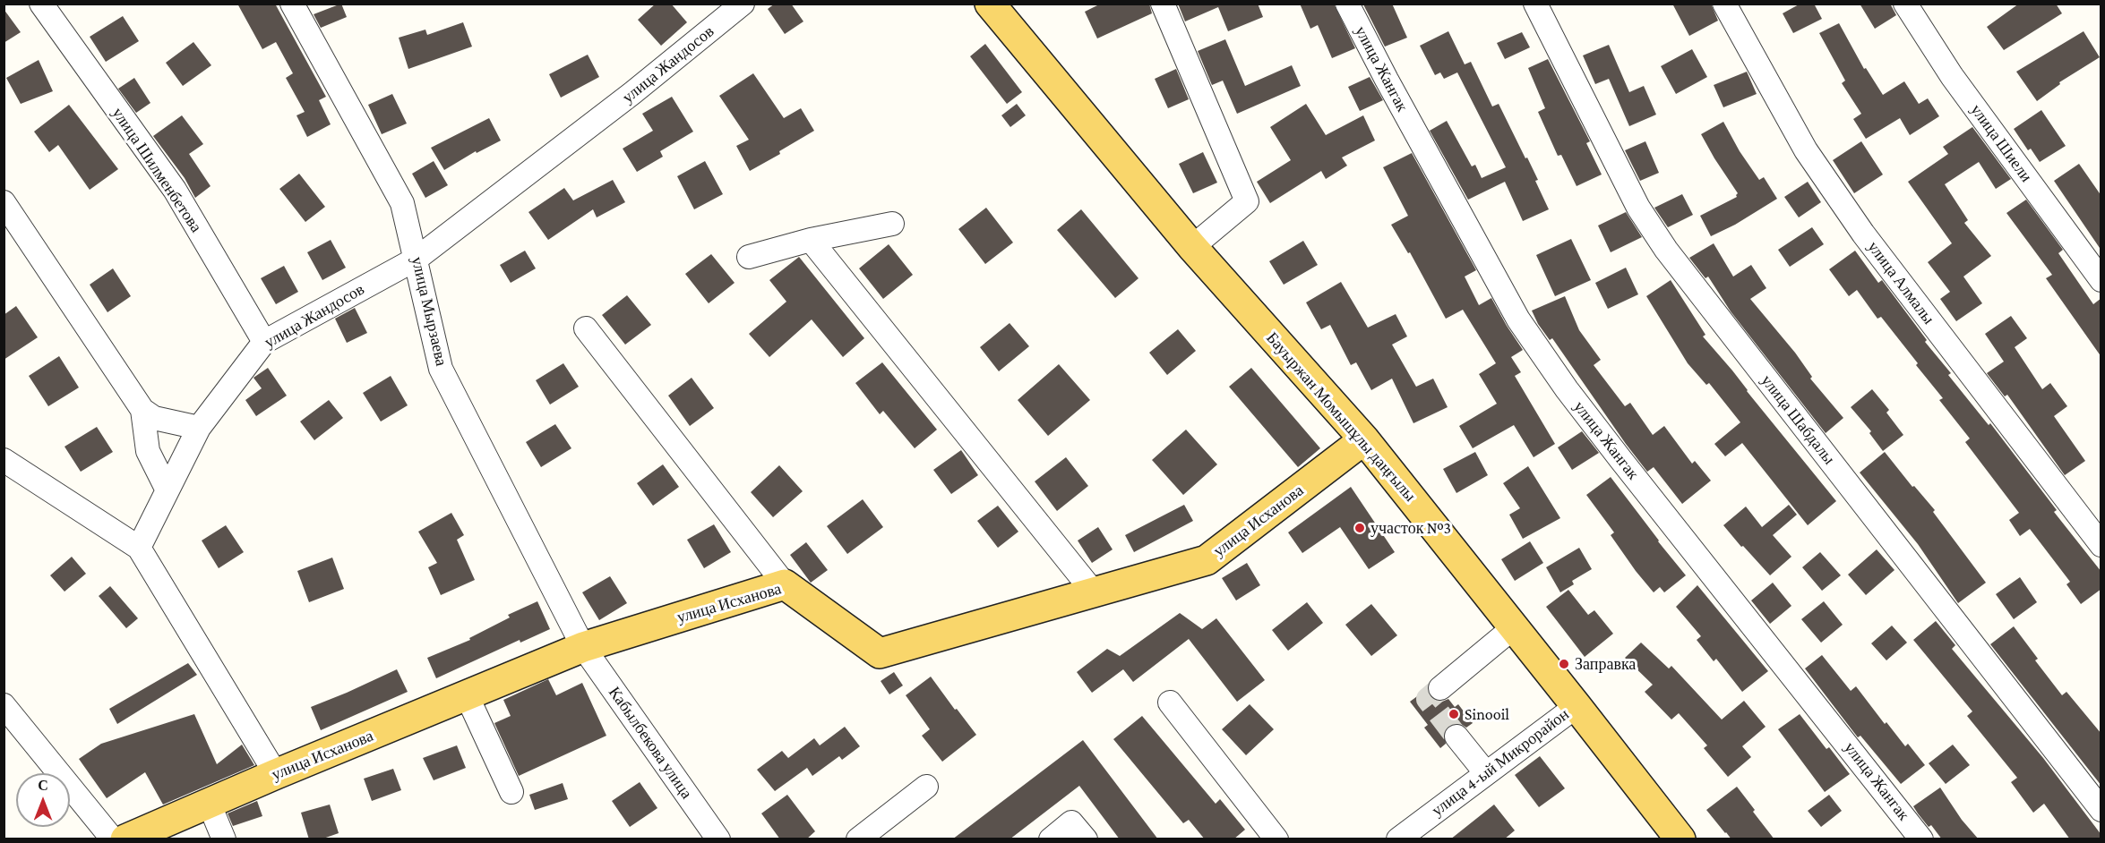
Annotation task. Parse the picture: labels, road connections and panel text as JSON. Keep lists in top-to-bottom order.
{
  "streets": {
    "main road": ["Бауыржан Момышұлы даңғылы", "улица Исханова"],
    "street": [
      "улица Жандосов",
      "улица Жангак",
      "улица Шиели",
      "улица Шилменбетова",
      "улица Алмалы",
      "улица Мырзаева",
      "улица Шабдалы",
      "Кабылбекова улица",
      "улица 4-ый Микрорайон"
    ]
  },
  "crossings": [
    ["улица Жандосов", "улица Шилменбетова"],
    ["улица Жандосов", "улица Мырзаева"],
    ["улица Мырзаева", "улица Исханова"],
    ["улица Мырзаева", "Кабылбекова улица"],
    ["Бауыржан Момышұлы даңғылы", "улица Исханова"],
    ["Бауыржан Момышұлы даңғылы", "улица 4-ый Микрорайон"],
    ["улица Исханова", "Кабылбекова улица"]
  ],
  "places": ["участок №3", "Заправка", "Sinooil"],
  "north": "top"
}
